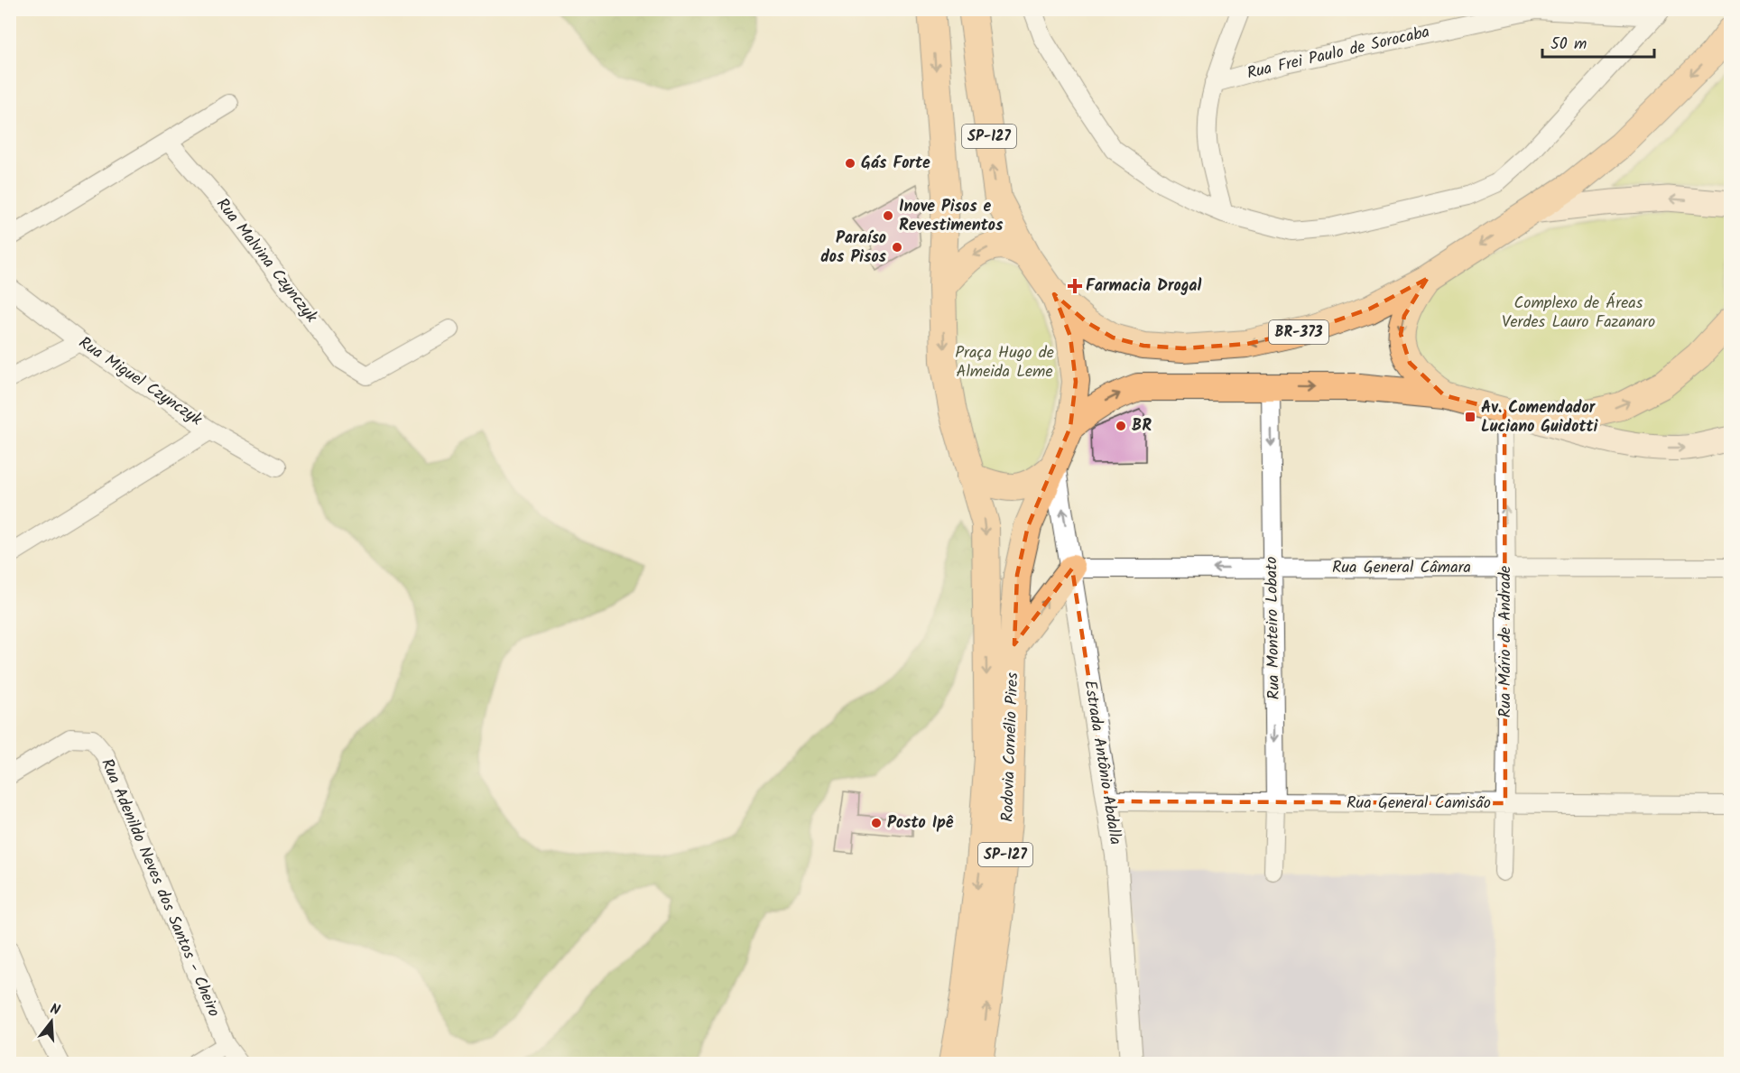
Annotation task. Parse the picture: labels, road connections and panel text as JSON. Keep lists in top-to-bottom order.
{
  "streets": {
    "main road": ["SP-127", "BR-373", "Rodovia Cornélio Pires"],
    "street": [
      "Rua Frei Paulo de Sorocaba",
      "Rua Malvina Czynczyk",
      "Rua Miguel Czynczyk",
      "Rua General Câmara",
      "Rua Monteiro Lobato",
      "Rua Mário de Andrade",
      "Estrada Antônio Abdalla",
      "Rua General Camisão",
      "Rua Adenildo Neves dos Santos - Cheiro"
    ]
  },
  "crossings": [
    ["SP-127", "BR-373"],
    ["SP-127", "Rodovia Cornélio Pires"],
    ["SP-127", "Estrada Antônio Abdalla"],
    ["Rua General Câmara", "Rua Monteiro Lobato"],
    ["Rua General Câmara", "Rua Mário de Andrade"],
    ["Rua General Câmara", "Estrada Antônio Abdalla"],
    ["Rua Monteiro Lobato", "Rua General Camisão"],
    ["Rua Mário de Andrade", "Rua General Camisão"],
    ["Rodovia Cornélio Pires", "Estrada Antônio Abdalla"],
    ["Estrada Antônio Abdalla", "Rua General Camisão"]
  ],
  "one_way": ["Rua Monteiro Lobato"],
  "parks": ["Complexo de Áreas Verdes Lauro Fazanaro", "Praça Hugo de Almeida Leme"],
  "places": {
    "other": [
      "Gás Forte",
      "Inove Pisos e Revestimentos",
      "Paraíso dos Pisos",
      "BR",
      "Posto Ipê"
    ],
    "health": ["Farmacia Drogal"],
    "transit": ["Av. Comendador Luciano Guidotti"]
  },
  "scale_bar": "50 m",
  "north": "top"
}
